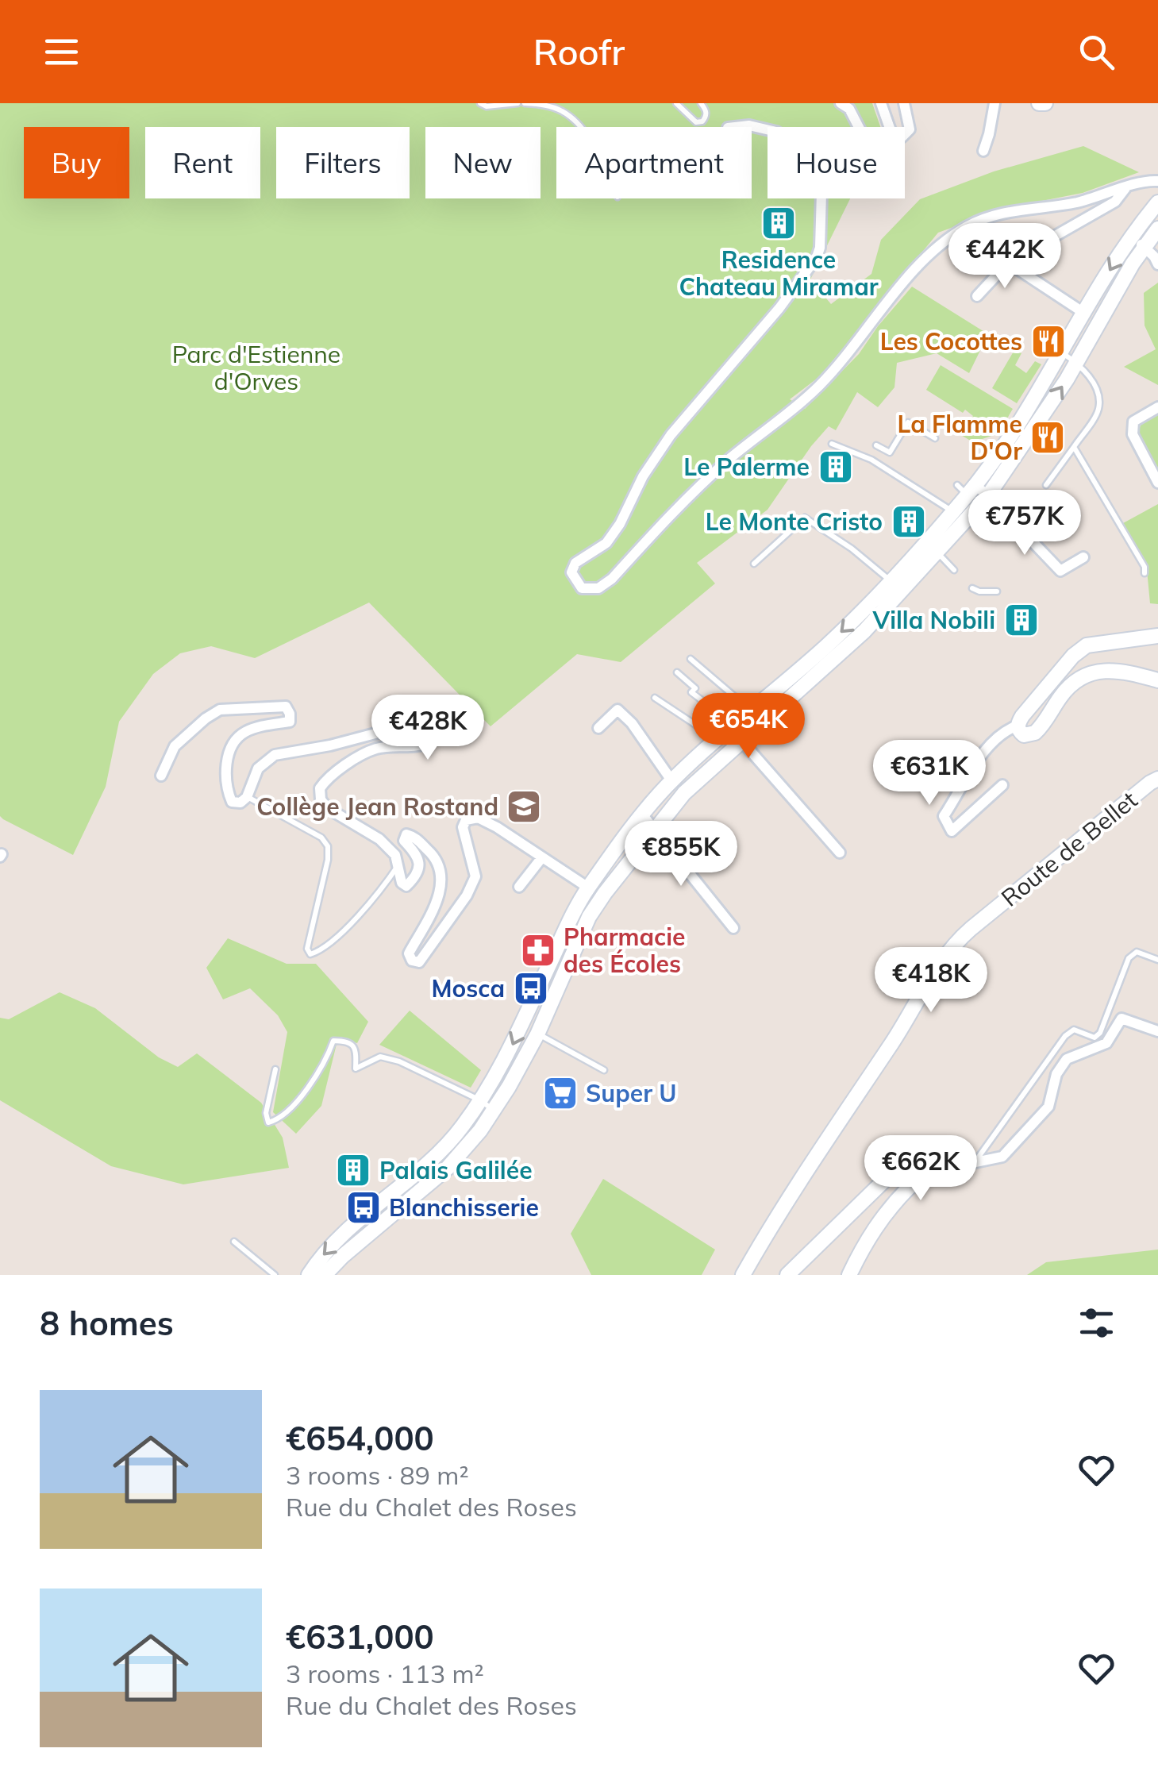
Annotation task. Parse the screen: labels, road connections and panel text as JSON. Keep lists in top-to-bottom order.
{
  "streets": {
    "street": ["Route de Bellet"]
  },
  "parks": ["Parc d'Estienne d'Orves"],
  "places": {
    "building": [
      "Residence Chateau Miramar",
      "Le Palerme",
      "Le Monte Cristo",
      "Villa Nobili",
      "Palais Galilée"
    ],
    "restaurant": ["Les Cocottes", "La Flamme D'Or"],
    "school or university": ["Collège Jean Rostand"],
    "pharmacy": ["Pharmacie des Écoles"],
    "bus stop": ["Mosca", "Blanchisserie"],
    "supermarket": ["Super U"]
  },
  "page": {
    "header": "Roofr",
    "chip": [
      "Buy",
      "Rent",
      "Filters",
      "New",
      "Apartment",
      "House"
    ],
    "price": [
      "€442K",
      "€757K",
      "€654K",
      "€428K",
      "€631K",
      "€855K",
      "€418K",
      "€662K"
    ],
    "heading": "8 homes",
    "list": [
      {
        "name": "€654,000",
        "note": "3 rooms · 89 m² · Rue du Chalet des Roses"
      },
      {
        "name": "€631,000",
        "note": "3 rooms · 113 m² · Rue du Chalet des Roses"
      }
    ]
  }
}
